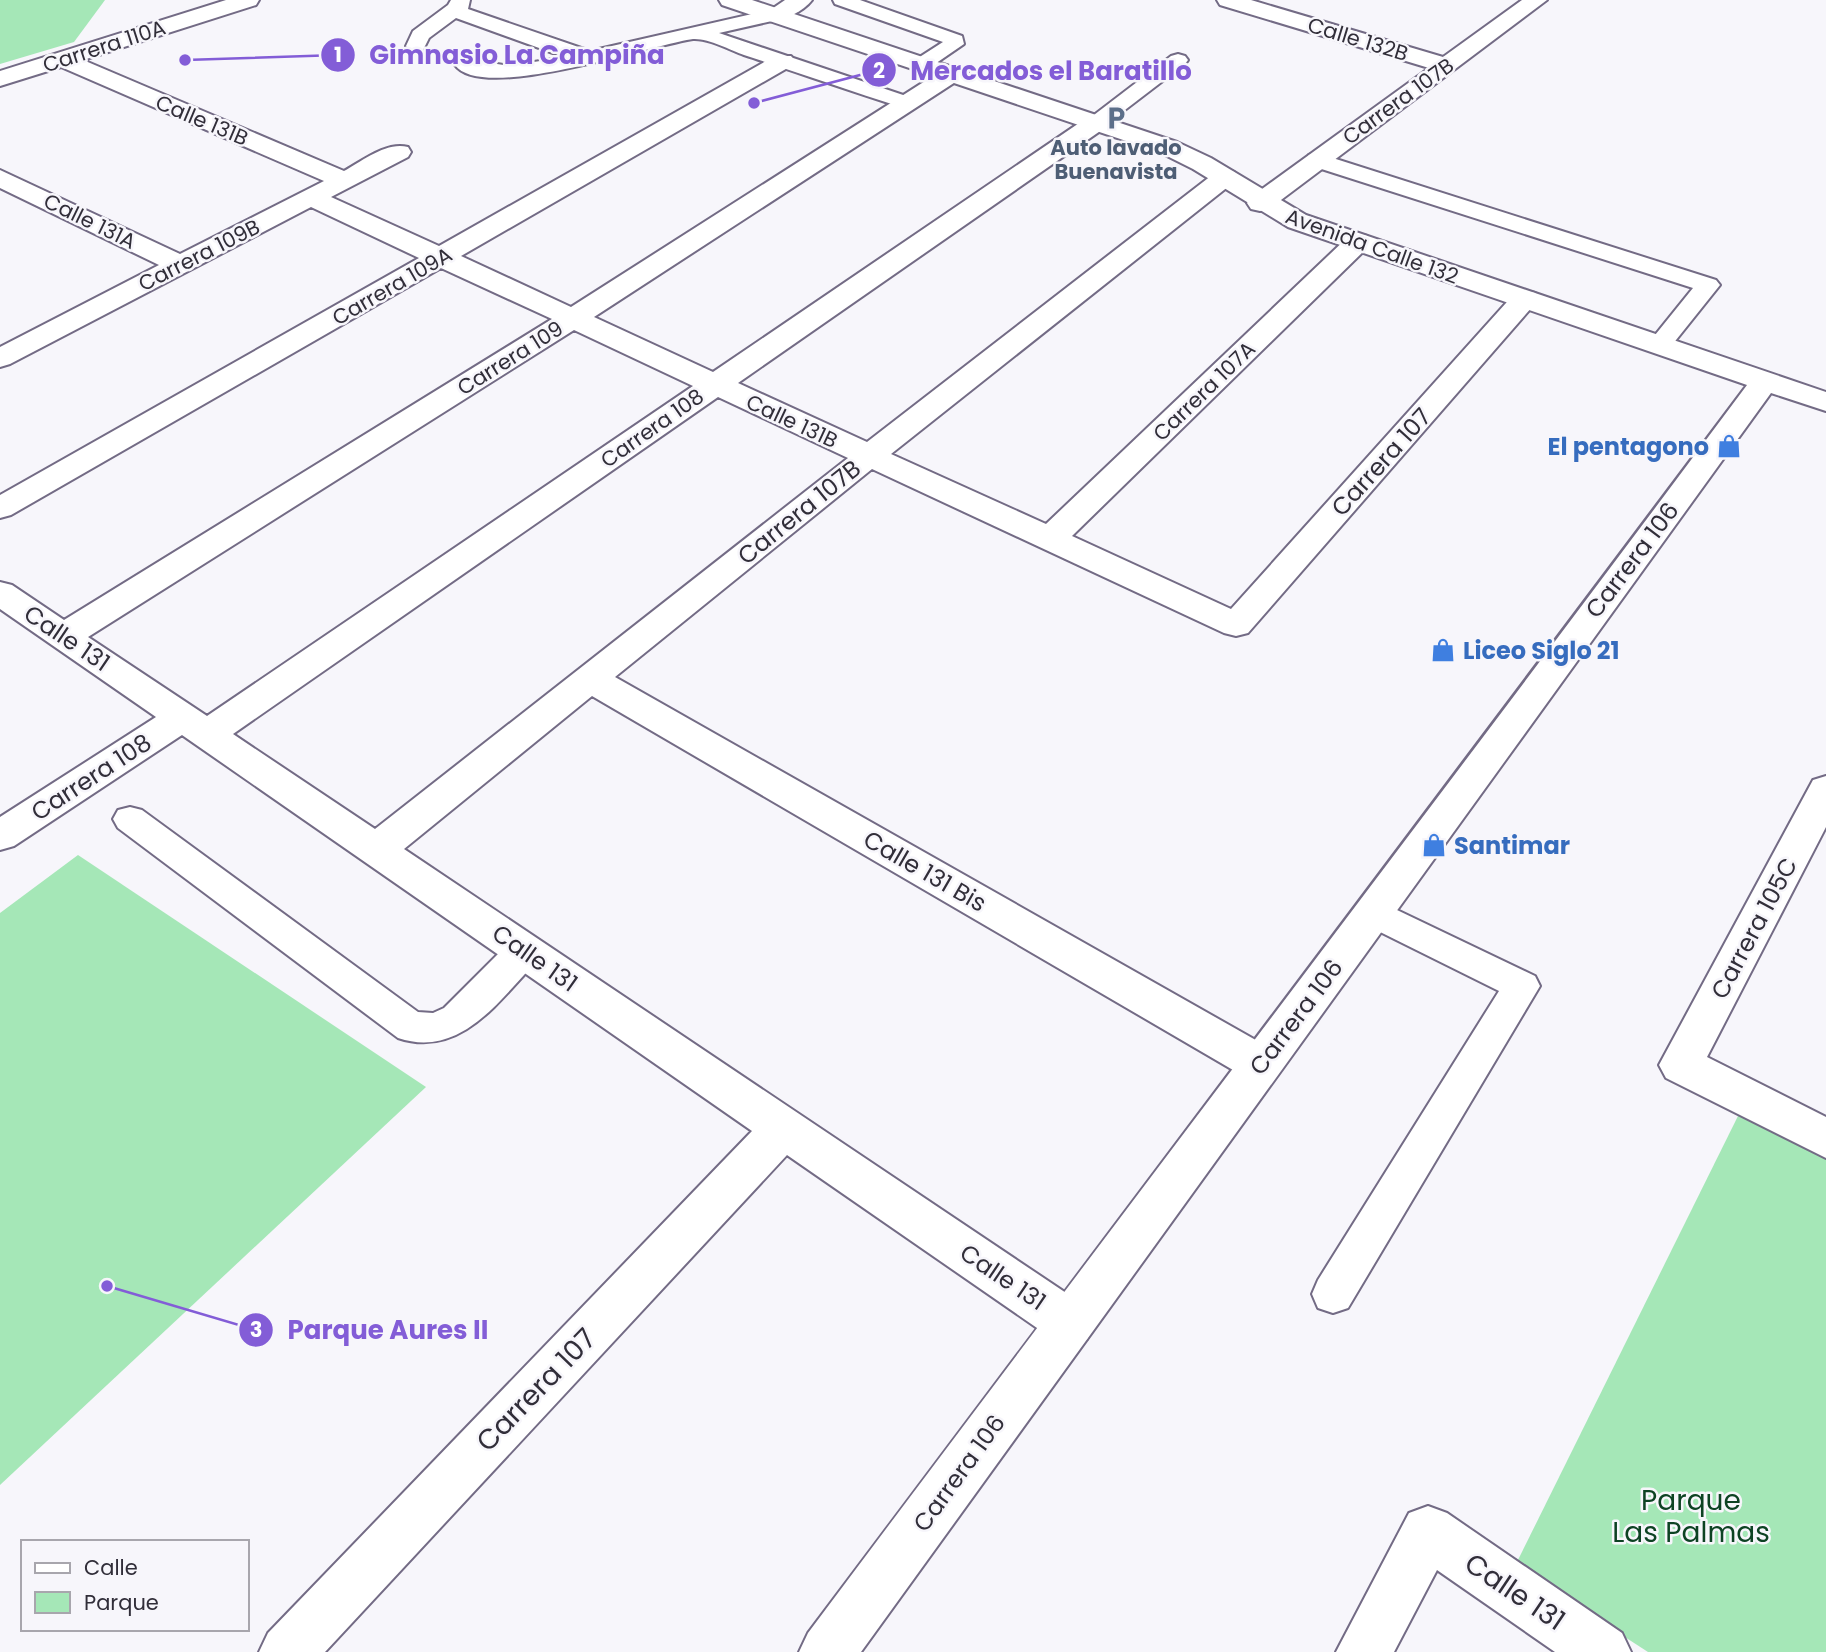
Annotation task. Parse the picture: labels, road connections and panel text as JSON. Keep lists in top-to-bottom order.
{
  "streets": {
    "street": [
      "Calle 132B",
      "Carrera 110A",
      "Carrera 107B",
      "Calle 131B",
      "Calle 131A",
      "Avenida Calle 132",
      "Carrera 109B",
      "Carrera 109A",
      "Carrera 109",
      "Carrera 107A",
      "Carrera 108",
      "Carrera 107",
      "Carrera 106",
      "Calle 131",
      "Calle 131 Bis",
      "Carrera 105C"
    ]
  },
  "crossings": [
    ["Calle 132B", "Carrera 107B"],
    ["Carrera 110A", "Calle 131B"],
    ["Carrera 107B", "Calle 131B"],
    ["Carrera 107B", "Avenida Calle 132"],
    ["Carrera 107B", "Calle 131"],
    ["Carrera 107B", "Calle 131 Bis"],
    ["Calle 131B", "Carrera 109B"],
    ["Calle 131B", "Carrera 109A"],
    ["Calle 131B", "Carrera 109"],
    ["Calle 131B", "Carrera 107A"],
    ["Calle 131B", "Carrera 108"],
    ["Calle 131B", "Carrera 107"],
    ["Calle 131A", "Carrera 109B"],
    ["Avenida Calle 132", "Carrera 109"],
    ["Avenida Calle 132", "Carrera 107A"],
    ["Avenida Calle 132", "Carrera 108"],
    ["Avenida Calle 132", "Carrera 107"],
    ["Avenida Calle 132", "Carrera 106"],
    ["Carrera 109", "Calle 131"],
    ["Carrera 108", "Calle 131"],
    ["Carrera 107", "Calle 131"],
    ["Carrera 106", "Calle 131"],
    ["Carrera 106", "Calle 131 Bis"]
  ],
  "parks": ["Parque Las Palmas"],
  "places": {
    "other": ["Gimnasio La Campiña", "Mercados el Baratillo", "Parque Aures II"],
    "parking": ["Auto lavado Buenavista"],
    "shop": ["El pentagono", "Liceo Siglo 21", "Santimar"]
  },
  "legend": ["Calle", "Parque"]
}
